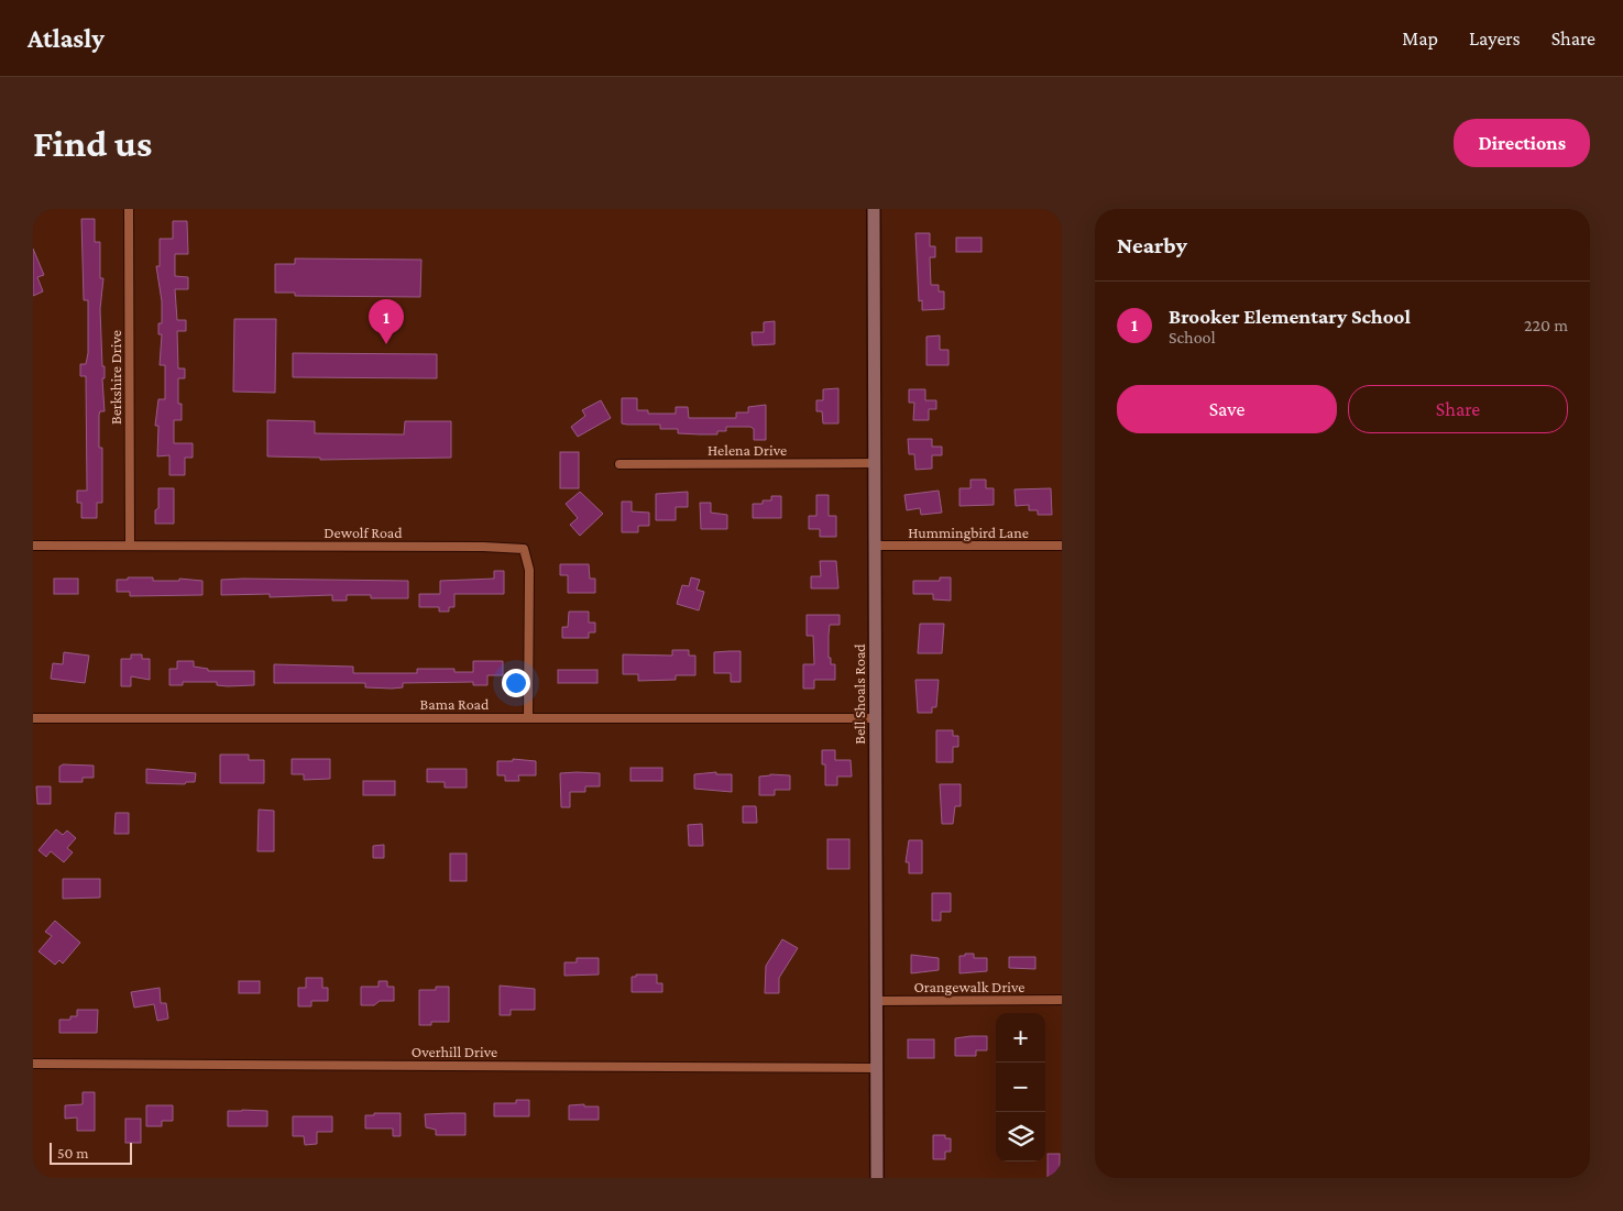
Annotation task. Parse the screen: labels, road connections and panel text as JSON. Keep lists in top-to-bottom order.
{
  "streets": {
    "main road": ["Bell Shoals Road"],
    "street": [
      "Berkshire Drive",
      "Helena Drive",
      "Dewolf Road",
      "Hummingbird Lane",
      "Bama Road",
      "Orangewalk Drive",
      "Overhill Drive"
    ]
  },
  "crossings": [
    ["Berkshire Drive", "Dewolf Road"],
    ["Helena Drive", "Bell Shoals Road"],
    ["Dewolf Road", "Bama Road"],
    ["Hummingbird Lane", "Bell Shoals Road"],
    ["Bell Shoals Road", "Bama Road"],
    ["Bell Shoals Road", "Orangewalk Drive"],
    ["Bell Shoals Road", "Overhill Drive"]
  ],
  "scale_bar": "50 m",
  "page": {
    "header": "Atlasly",
    "nav": ["Map", "Layers", "Share"],
    "buttons": [
      "Directions",
      ["Save", "Share"]
    ],
    "title": "Find us",
    "heading": "Nearby",
    "list": [
      {
        "mark": "1",
        "name": "Brooker Elementary School",
        "note": "School",
        "value": "220 m"
      }
    ],
    "pins": "1",
    "map_buttons": ["+", "−"],
    "scale": "50 m"
  }
}
